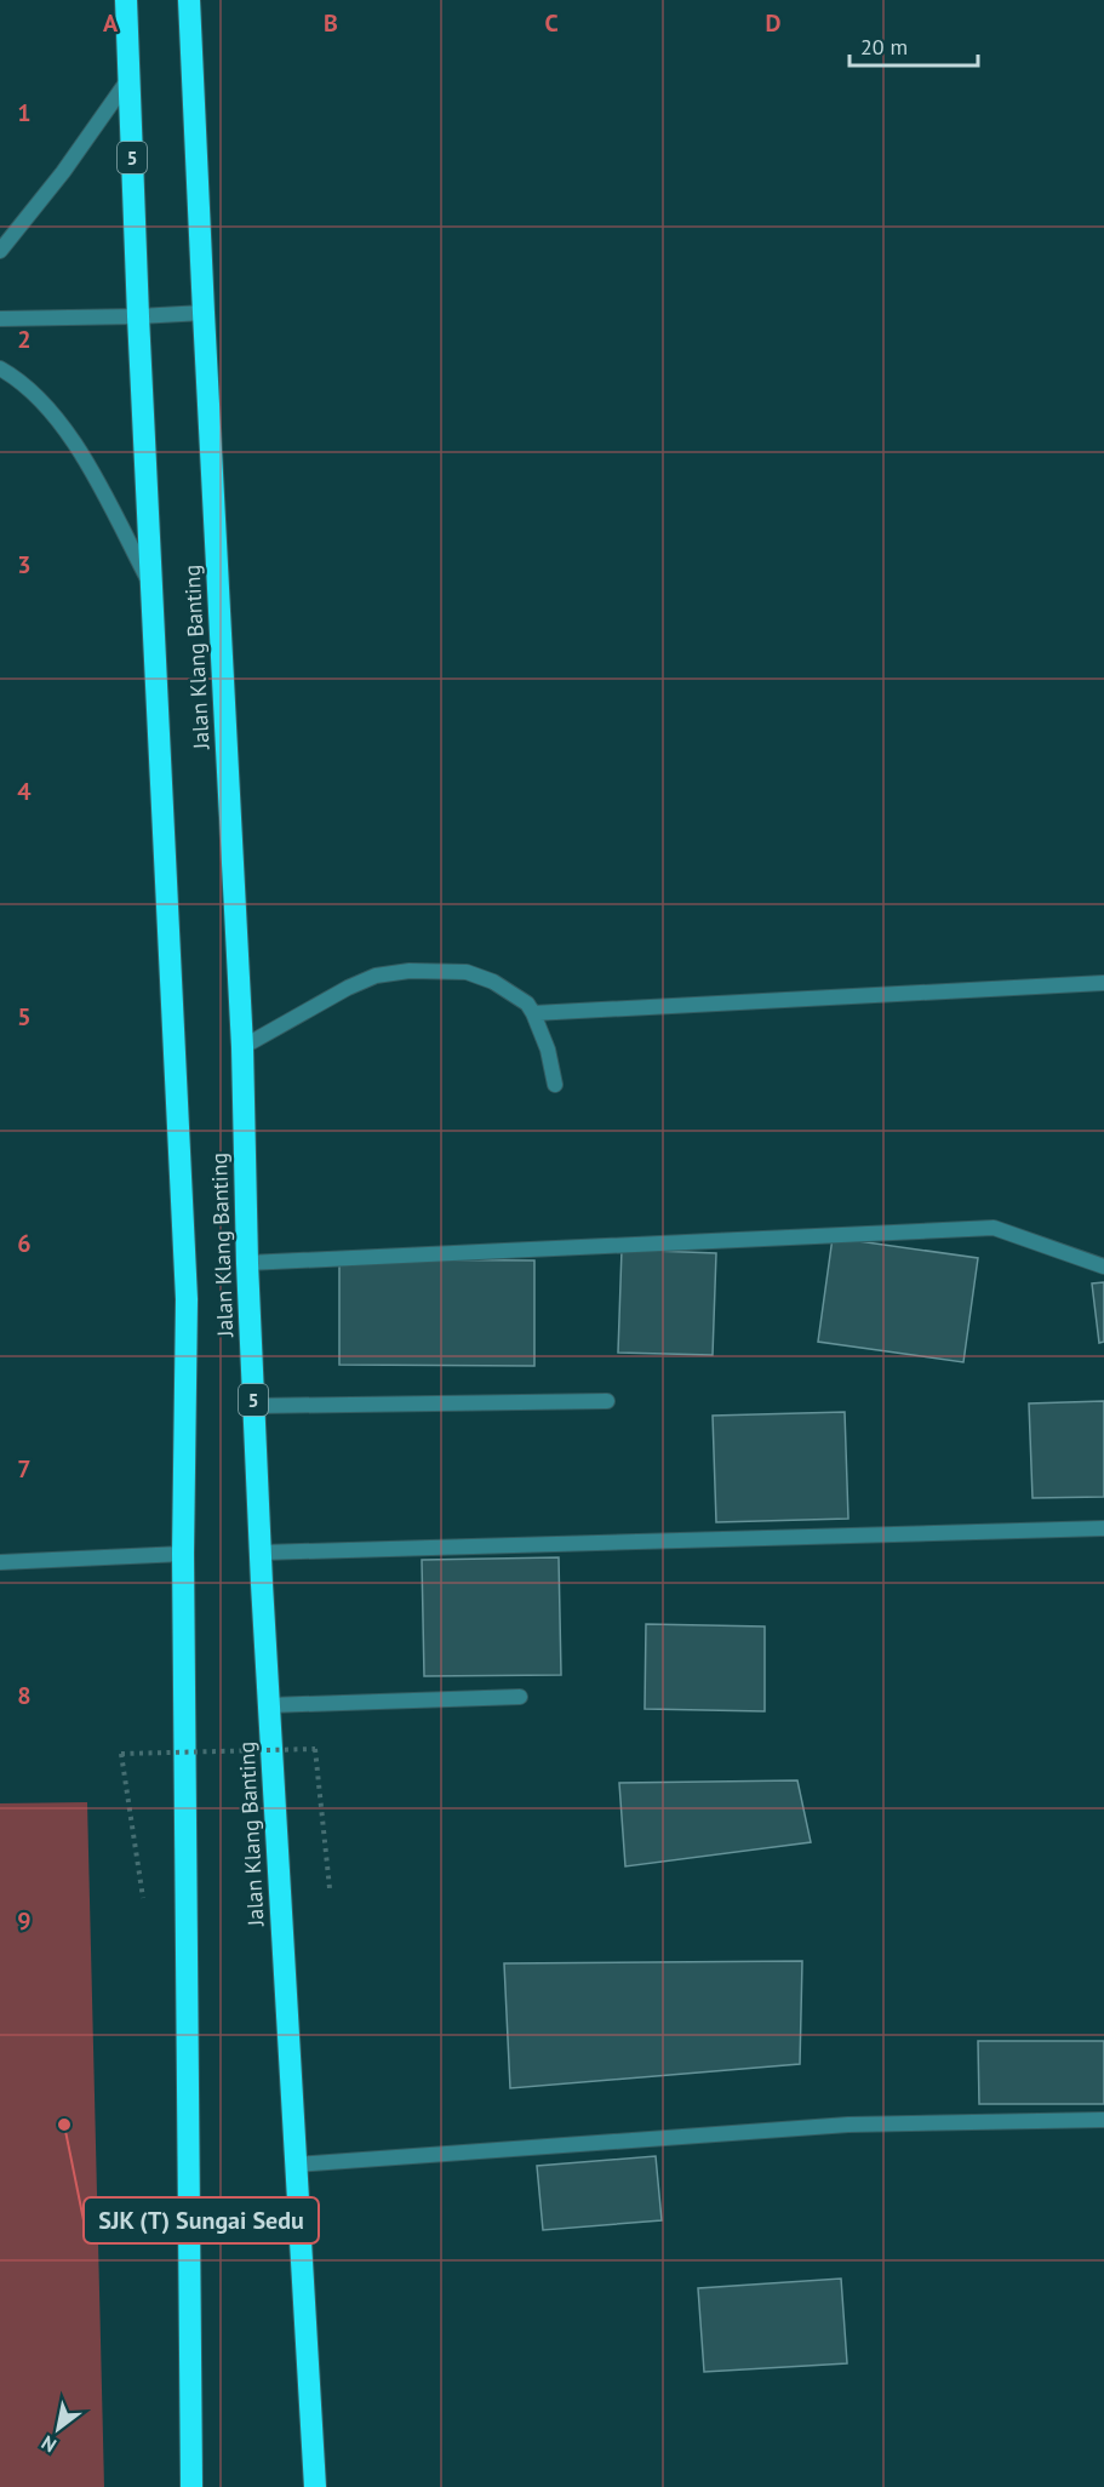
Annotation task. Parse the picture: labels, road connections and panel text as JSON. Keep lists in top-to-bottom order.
{
  "streets": {
    "highway": ["5", "Jalan Klang Banting"]
  },
  "places": ["SJK (T) Sungai Sedu"],
  "scale_bar": "20 m",
  "north": "bottom left",
  "grid": {
    "columns": [
      "A",
      "B",
      "C",
      "D"
    ],
    "rows": [
      "1",
      "2",
      "3",
      "4",
      "5",
      "6",
      "7",
      "8",
      "9"
    ]
  }
}
